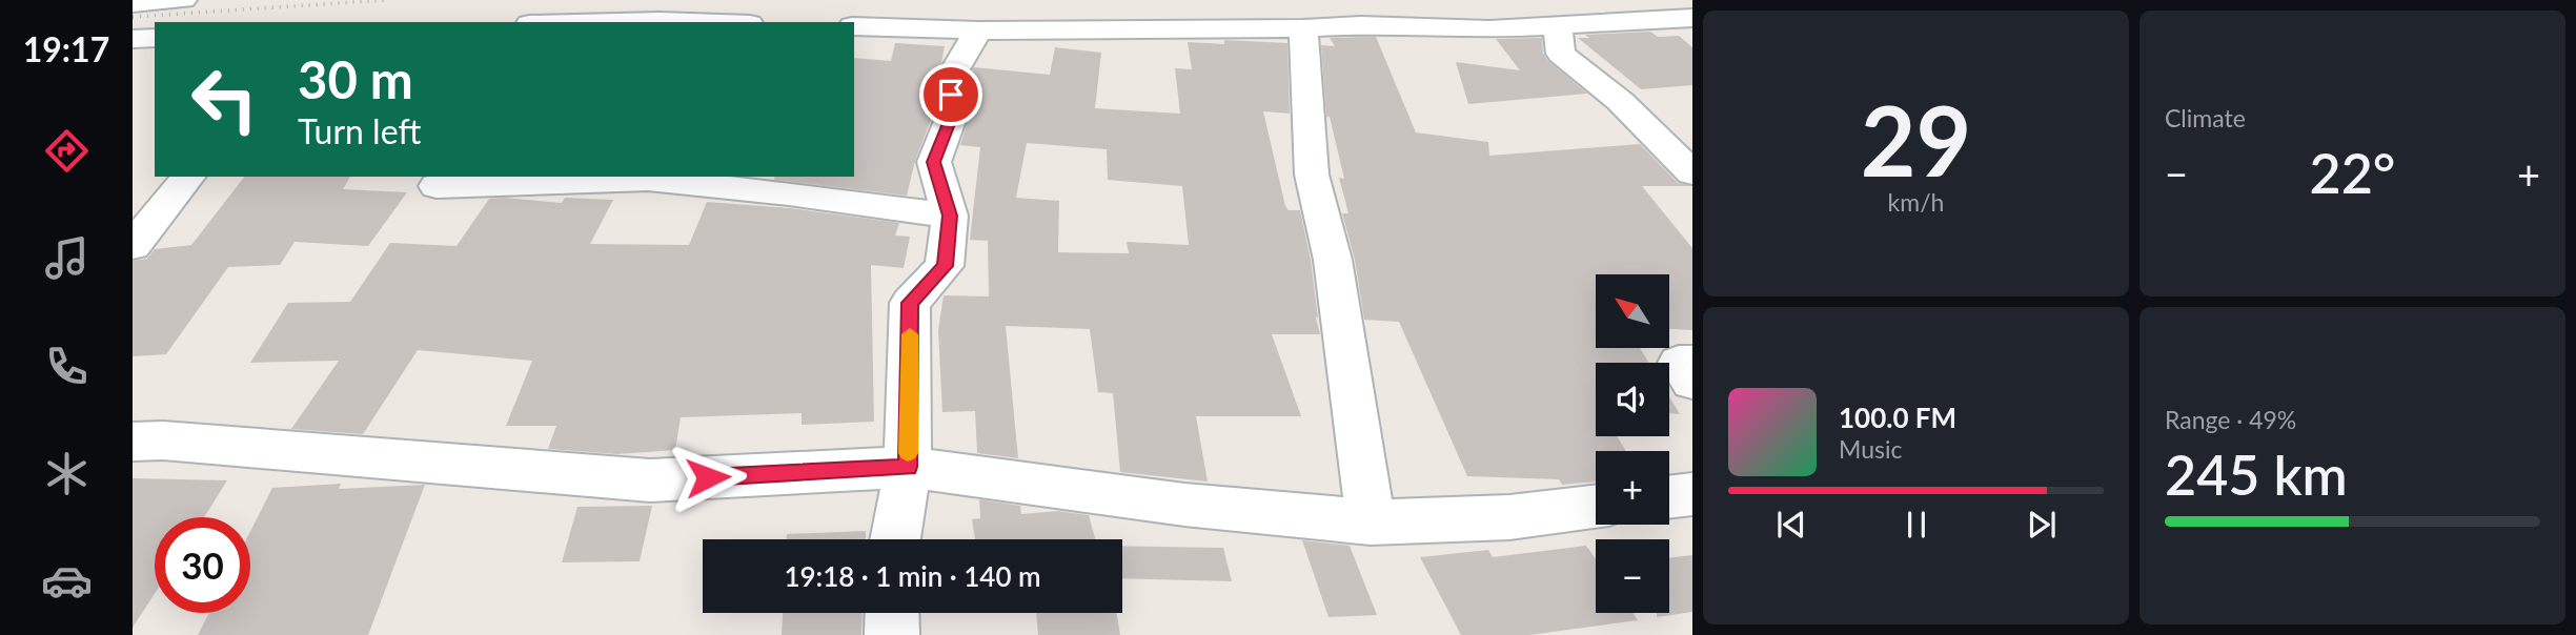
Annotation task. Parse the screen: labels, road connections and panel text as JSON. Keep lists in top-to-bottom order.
{
  "north": "top left",
  "page": {
    "tabs": "19:17",
    "tile": [
      ["29", "km/h"],
      "Climate",
      ["Range · 49%", "245 km"]
    ],
    "turn": ["30 m", "Turn left"],
    "heat": ["−", "22°", "+"],
    "map_buttons": ["+", "−"],
    "song": ["100.0 FM", "Music"],
    "limit": "30",
    "trip": "19:18 · 1 min · 140 m"
  }
}
